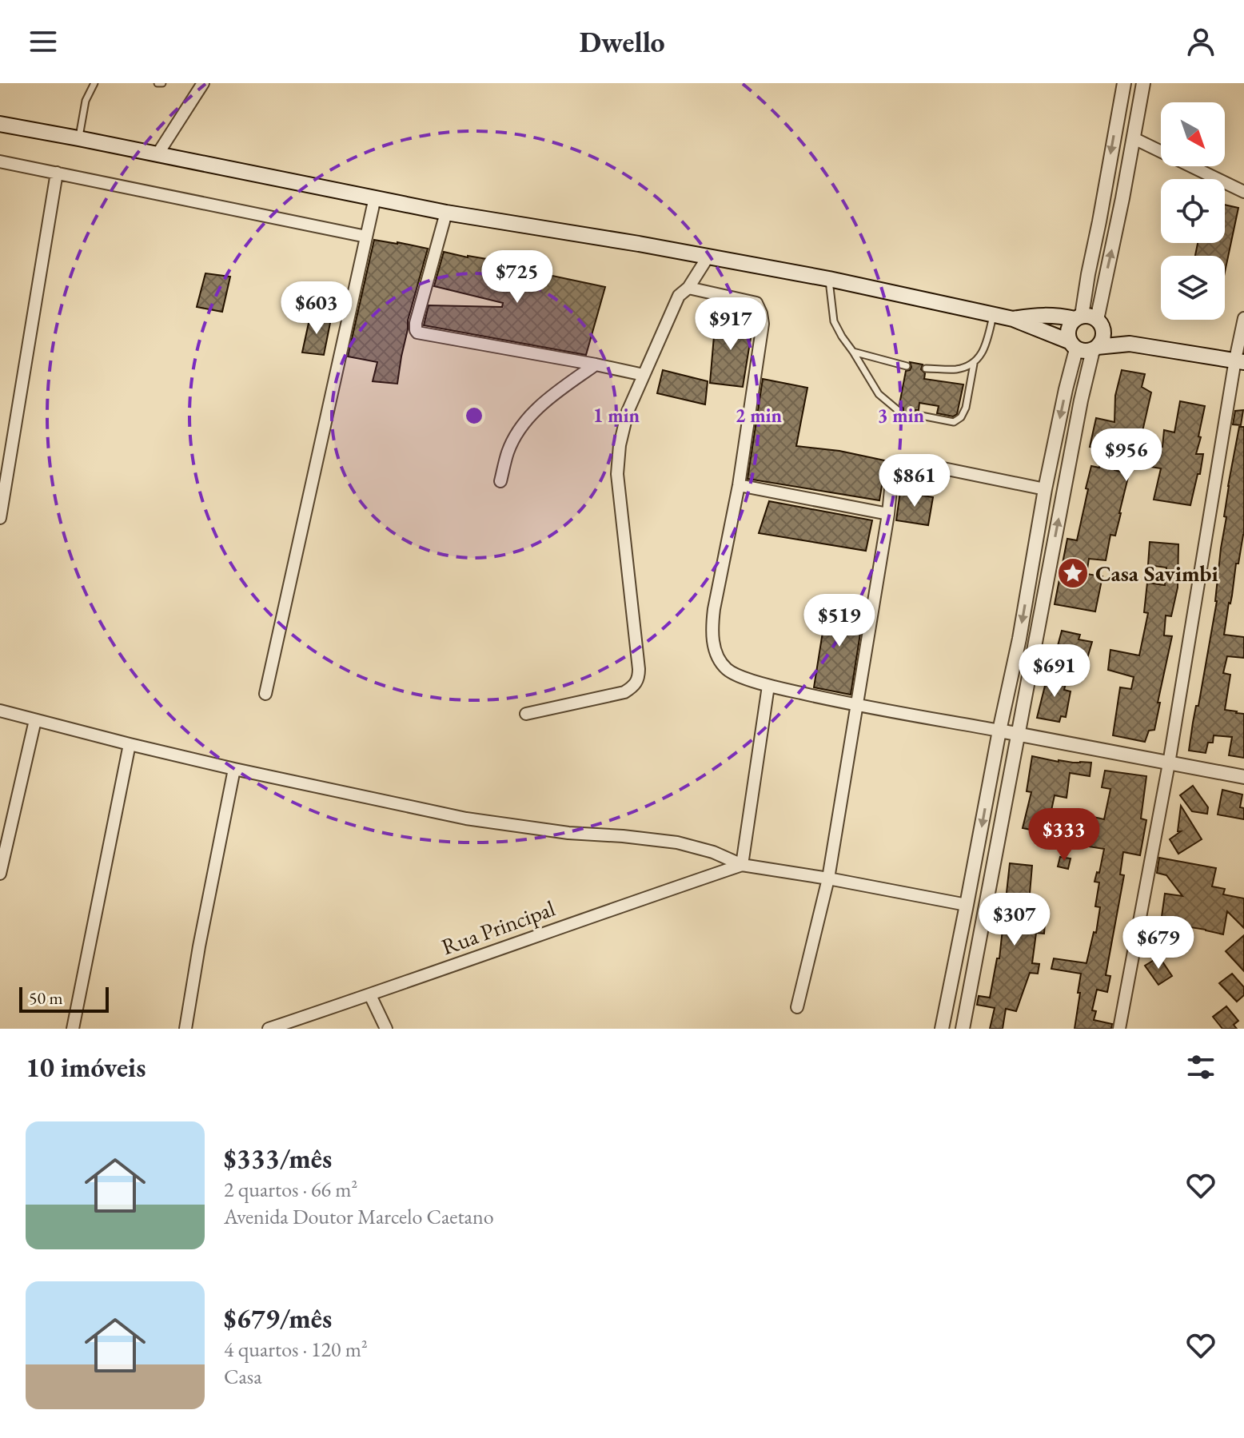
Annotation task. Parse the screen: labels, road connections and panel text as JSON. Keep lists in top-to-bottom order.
{
  "streets": {
    "street": ["Rua Principal"]
  },
  "places": {
    "place": ["Casa Savimbi"]
  },
  "scale_bar": "50 m",
  "north": "bottom right",
  "page": {
    "header": "Dwello",
    "price": [
      "$725",
      "$603",
      "$917",
      "$956",
      "$861",
      "$519",
      "$691",
      "$333",
      "$307",
      "$679"
    ],
    "scale": "50 m",
    "heading": "10 imóveis",
    "list": [
      {
        "name": "$333/mês",
        "note": "2 quartos · 66 m² · Avenida Doutor Marcelo Caetano"
      },
      {
        "name": "$679/mês",
        "note": "4 quartos · 120 m² · Casa"
      }
    ]
  },
  "rings": ["1 min", "2 min", "3 min"]
}
